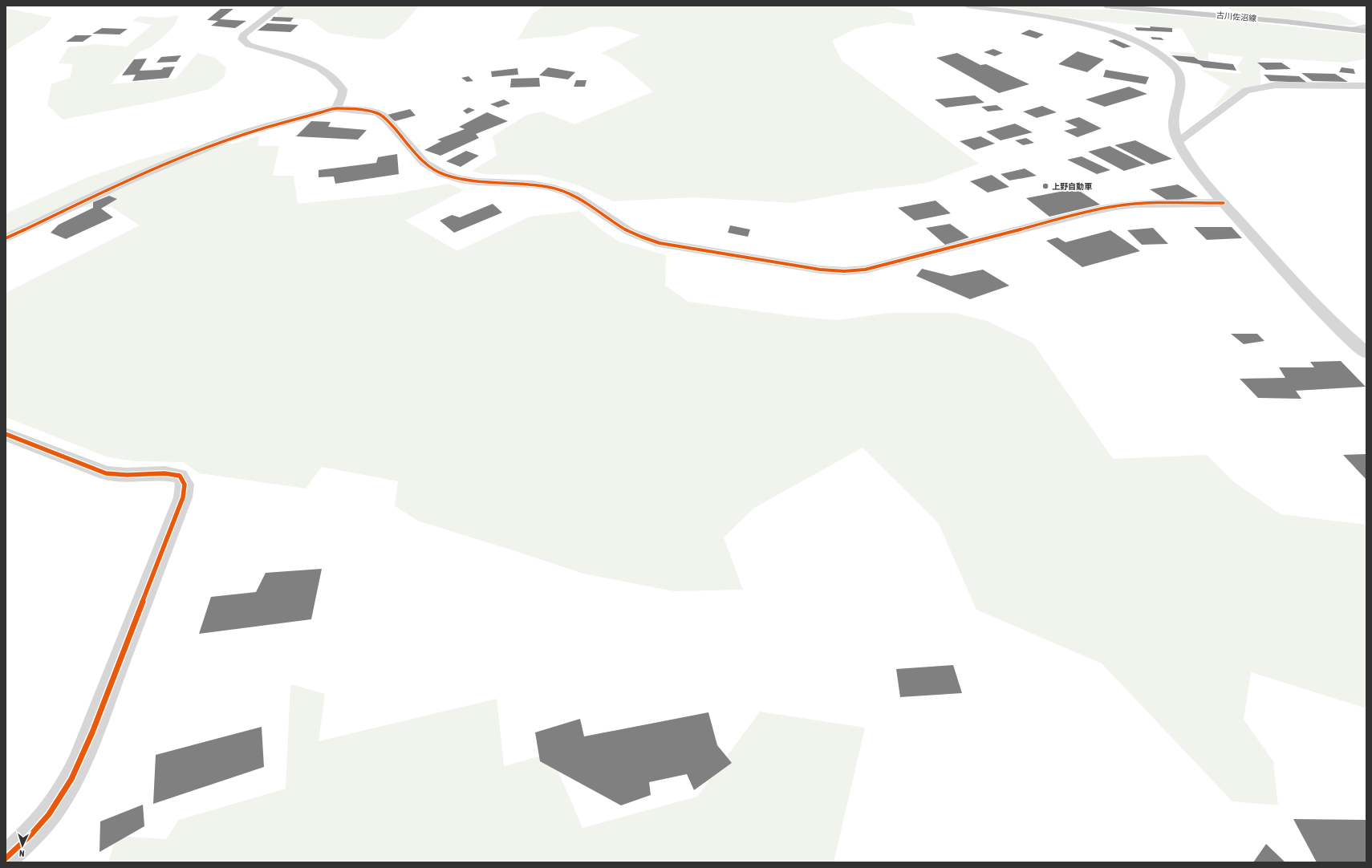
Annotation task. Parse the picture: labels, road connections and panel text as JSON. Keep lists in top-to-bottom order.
{
  "streets": {
    "main road": ["古川佐沼線"]
  },
  "places": ["上野自動車"],
  "north": "bottom"
}
